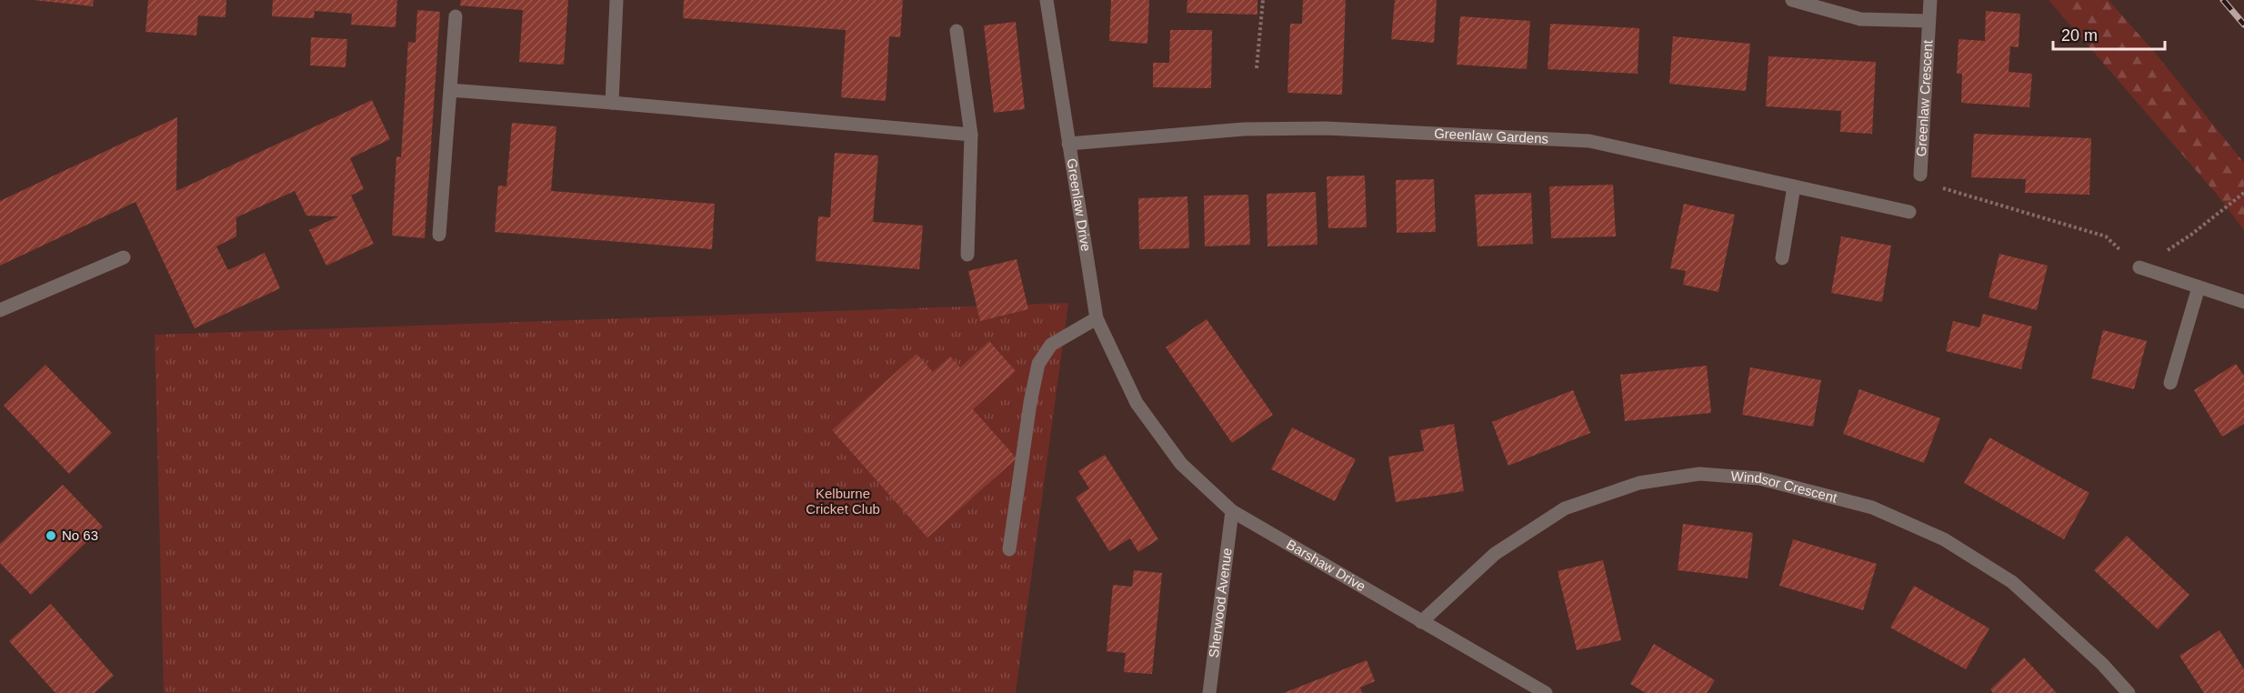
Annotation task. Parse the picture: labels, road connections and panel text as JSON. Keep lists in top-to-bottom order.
{
  "streets": {
    "street": [
      "Greenlaw Crescent",
      "Greenlaw Gardens",
      "Greenlaw Drive",
      "Windsor Crescent",
      "Barshaw Drive",
      "Sherwood Avenue"
    ]
  },
  "crossings": [
    ["Greenlaw Gardens", "Greenlaw Drive"],
    ["Greenlaw Drive", "Barshaw Drive"],
    ["Windsor Crescent", "Barshaw Drive"],
    ["Barshaw Drive", "Sherwood Avenue"]
  ],
  "parks": ["Kelburne Cricket Club"],
  "places": ["No 63"],
  "scale_bar": "20 m"
}
